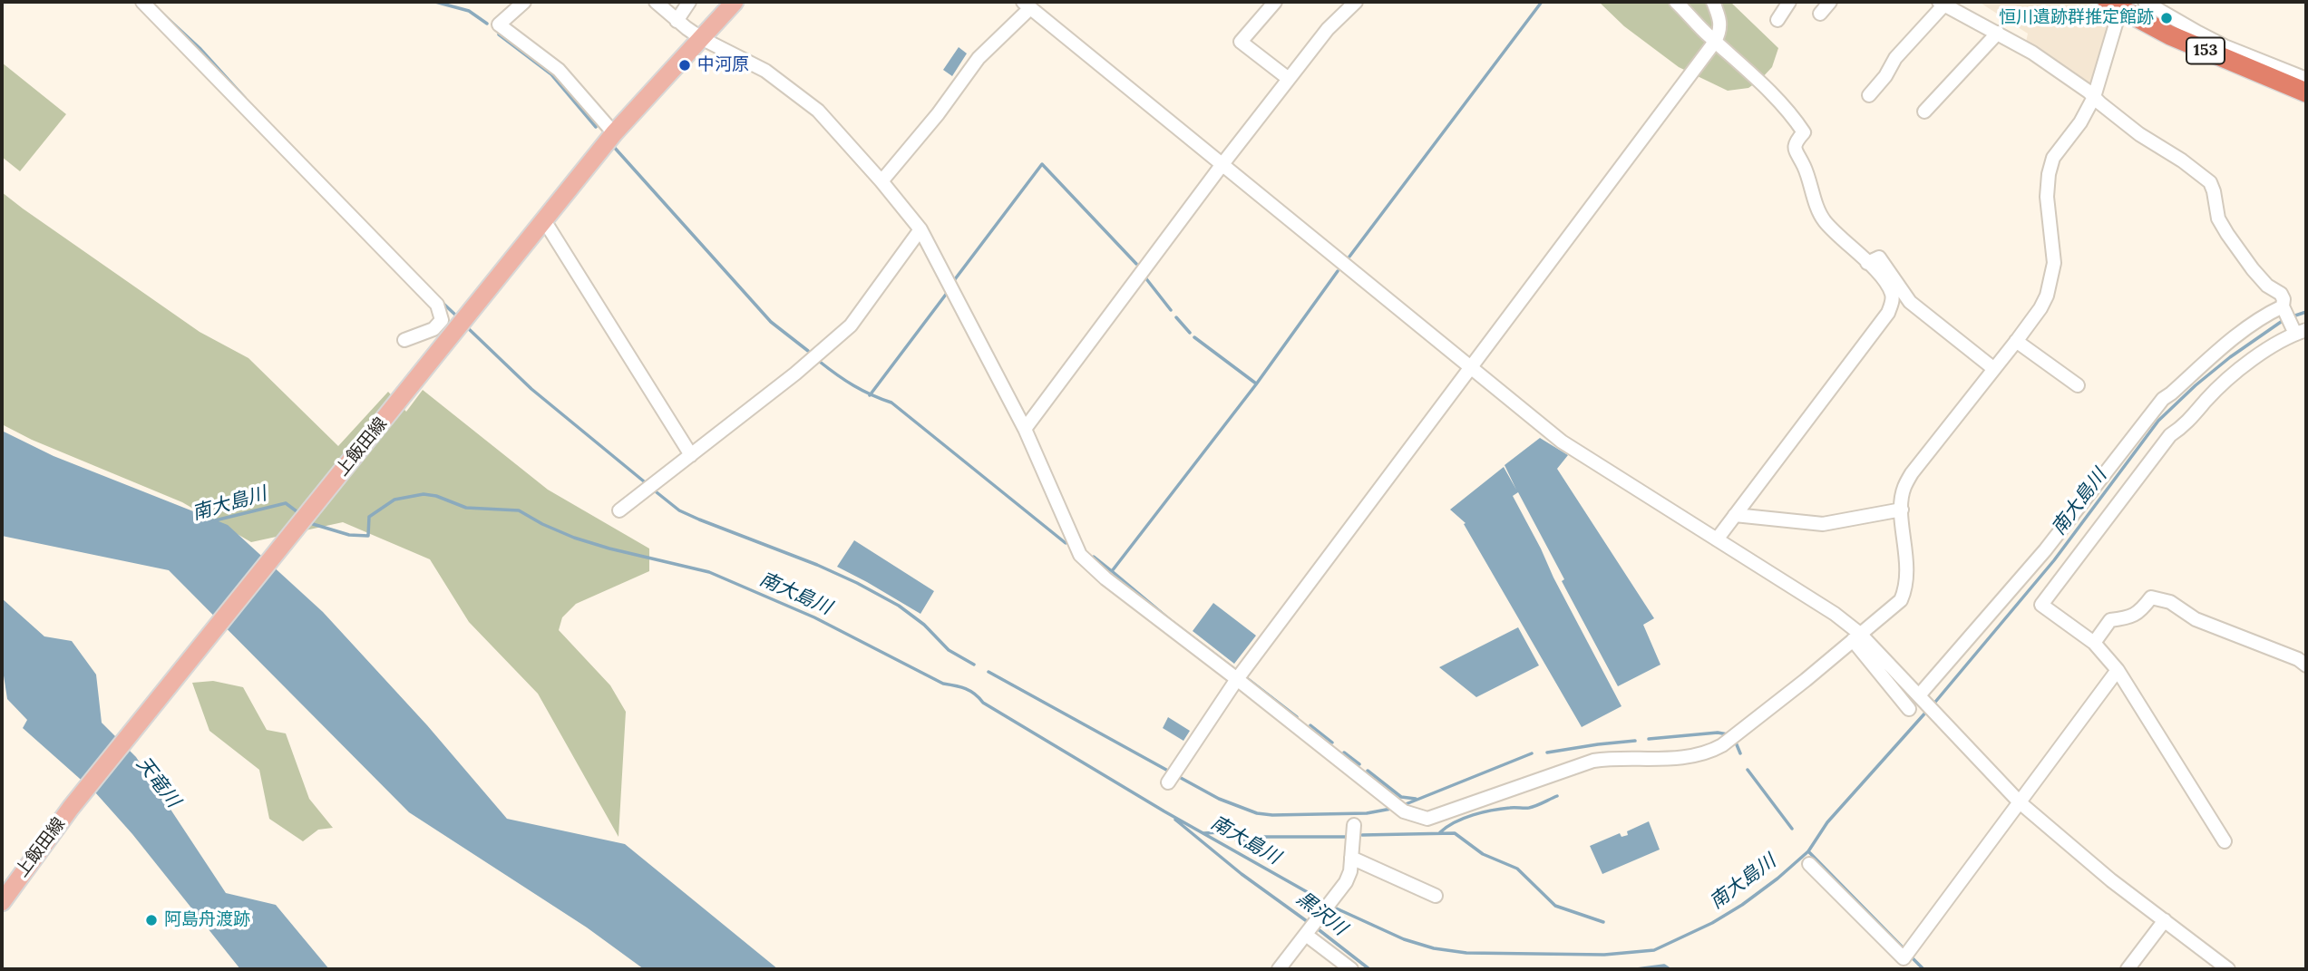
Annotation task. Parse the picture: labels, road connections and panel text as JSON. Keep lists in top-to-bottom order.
{
  "streets": {
    "highway": ["153"],
    "main road": ["上飯田線"]
  },
  "water": ["南大島川", "天竜川", "黒沢川"],
  "places": ["恒川遺跡群推定館跡", "中河原", "阿島舟渡跡"]
}
